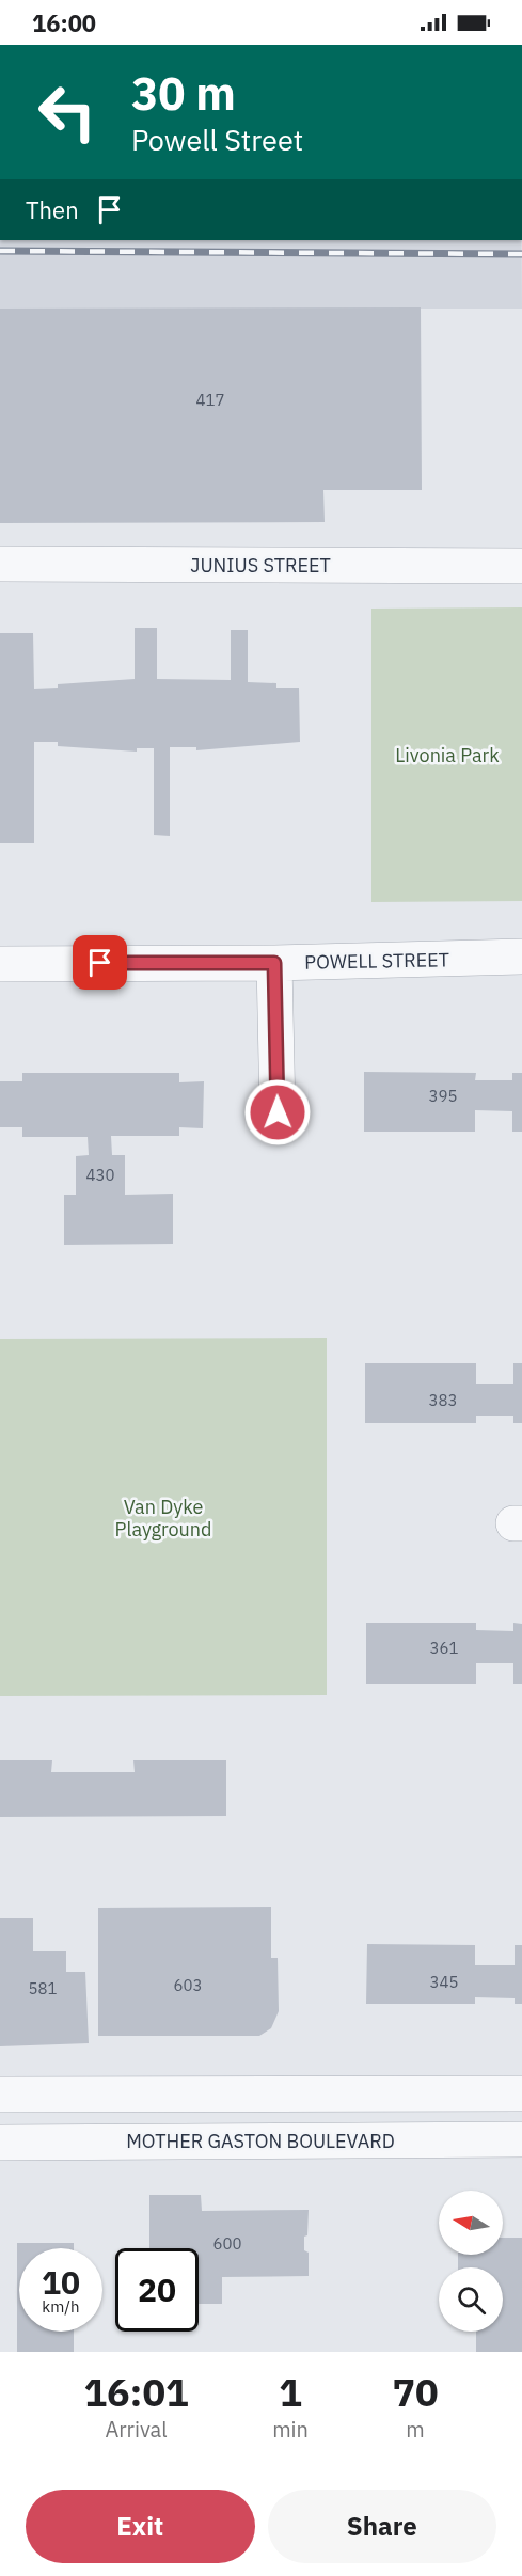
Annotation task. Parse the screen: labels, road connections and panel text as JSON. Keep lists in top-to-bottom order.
{
  "streets": {
    "street": ["JUNIUS STREET", "POWELL STREET", "MOTHER GASTON BOULEVARD"]
  },
  "parks": ["Livonia Park", "Van Dyke Playground"],
  "house_numbers": [
    "417",
    "395",
    "430",
    "383",
    "361",
    "345",
    "603",
    "581",
    "600"
  ],
  "north": "left",
  "page": {
    "status": "16:00",
    "turn": ["30 m", "Powell Street"],
    "then": "Then",
    "speed": "10 km/h",
    "limit": "20",
    "eta": [
      "16:01",
      "Arrival",
      "1",
      "min",
      "70",
      "m"
    ],
    "buttons": ["Exit", "Share"]
  }
}
